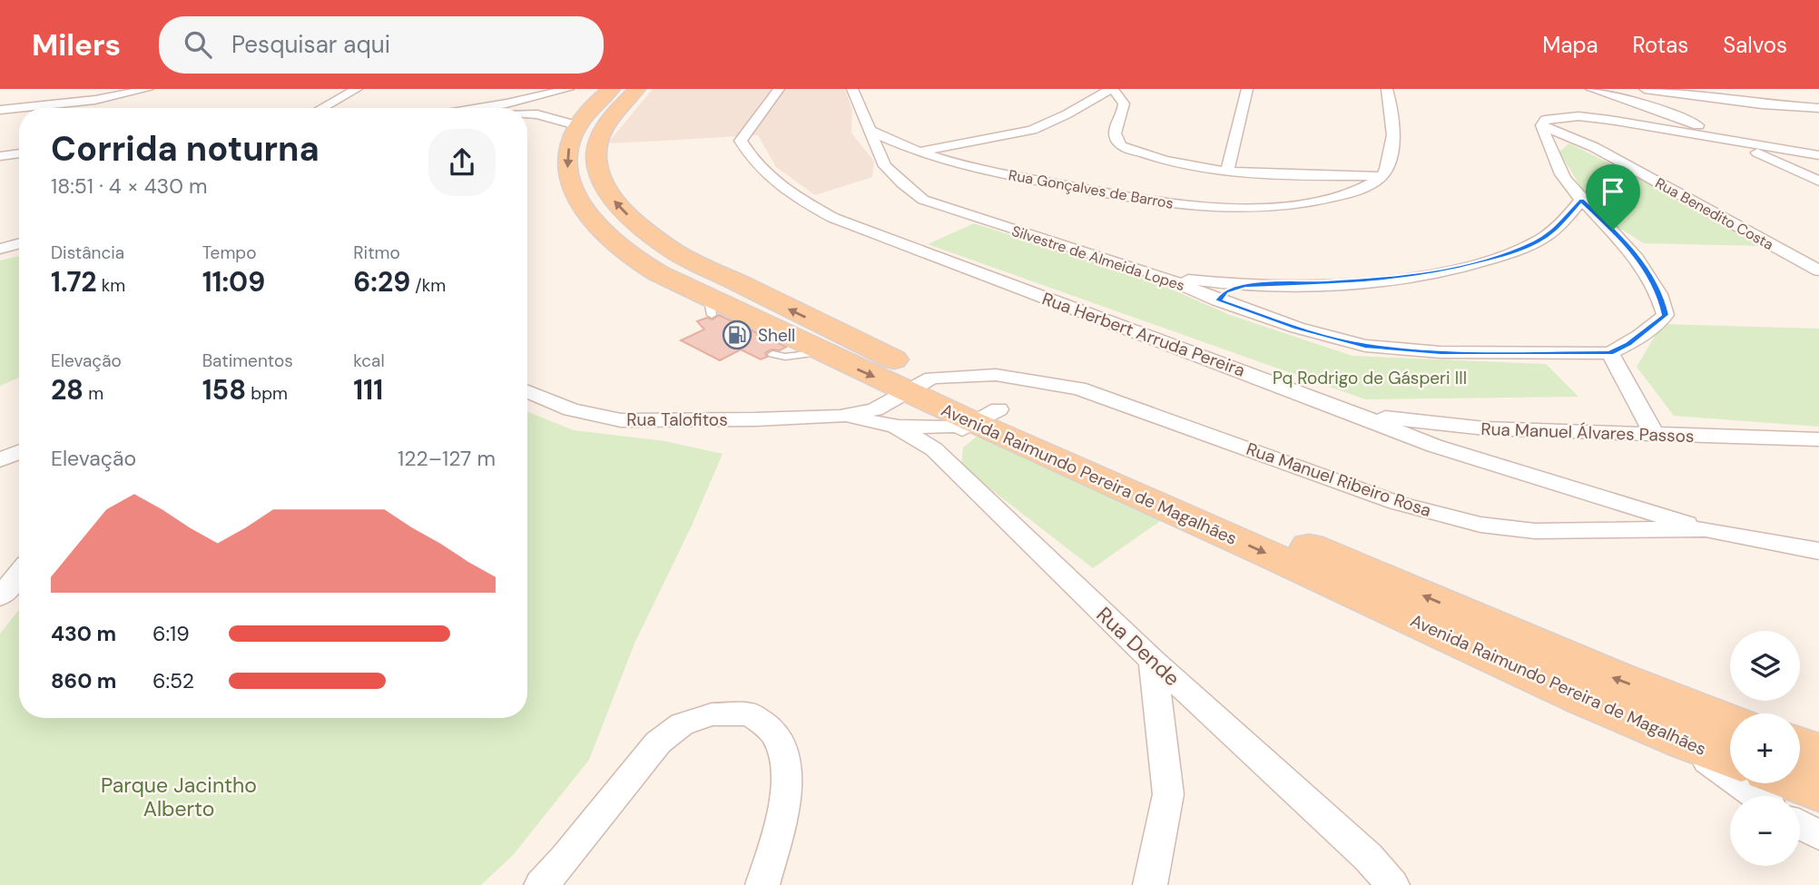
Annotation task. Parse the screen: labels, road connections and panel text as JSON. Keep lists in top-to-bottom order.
{
  "streets": {
    "main road": ["Avenida Raimundo Pereira de Magalhães"],
    "street": [
      "Rua Gonçalves de Barros",
      "Rua Benedito Costa",
      "Silvestre de Almeida Lopes",
      "Rua Herbert Arruda Pereira",
      "Rua Talofitos",
      "Rua Manuel Álvares Passos",
      "Rua Manuel Ribeiro Rosa",
      "Rua Dende"
    ]
  },
  "crossings": [
    ["Rua Gonçalves de Barros", "Silvestre de Almeida Lopes"],
    ["Rua Herbert Arruda Pereira", "Rua Manuel Álvares Passos"],
    ["Rua Herbert Arruda Pereira", "Rua Manuel Ribeiro Rosa"],
    ["Rua Talofitos", "Avenida Raimundo Pereira de Magalhães"],
    ["Rua Talofitos", "Rua Manuel Ribeiro Rosa"],
    ["Rua Talofitos", "Rua Dende"],
    ["Avenida Raimundo Pereira de Magalhães", "Rua Manuel Ribeiro Rosa"]
  ],
  "parks": ["Pq Rodrigo de Gásperi III", "Parque Jacintho Alberto"],
  "places": {
    "fuel station": ["Shell"]
  },
  "page": {
    "header": "Milers",
    "search": "Pesquisar aqui",
    "nav": ["Mapa", "Rotas", "Salvos"],
    "heading": ["Corrida noturna", "18:51 · 4 × 430 m"],
    "stats": [
      ["Distância", "1.72 km"],
      ["Tempo", "11:09"],
      ["Ritmo", "6:29 /km"],
      ["Elevação", "28 m"],
      ["Batimentos", "158 bpm"],
      ["kcal", "111"]
    ],
    "chart": ["Elevação", "122–127 m"],
    "list": [
      {
        "name": "430 m",
        "note": "6:19"
      },
      {
        "name": "860 m",
        "note": "6:52"
      }
    ],
    "map_buttons": ["+", "−"]
  }
}
